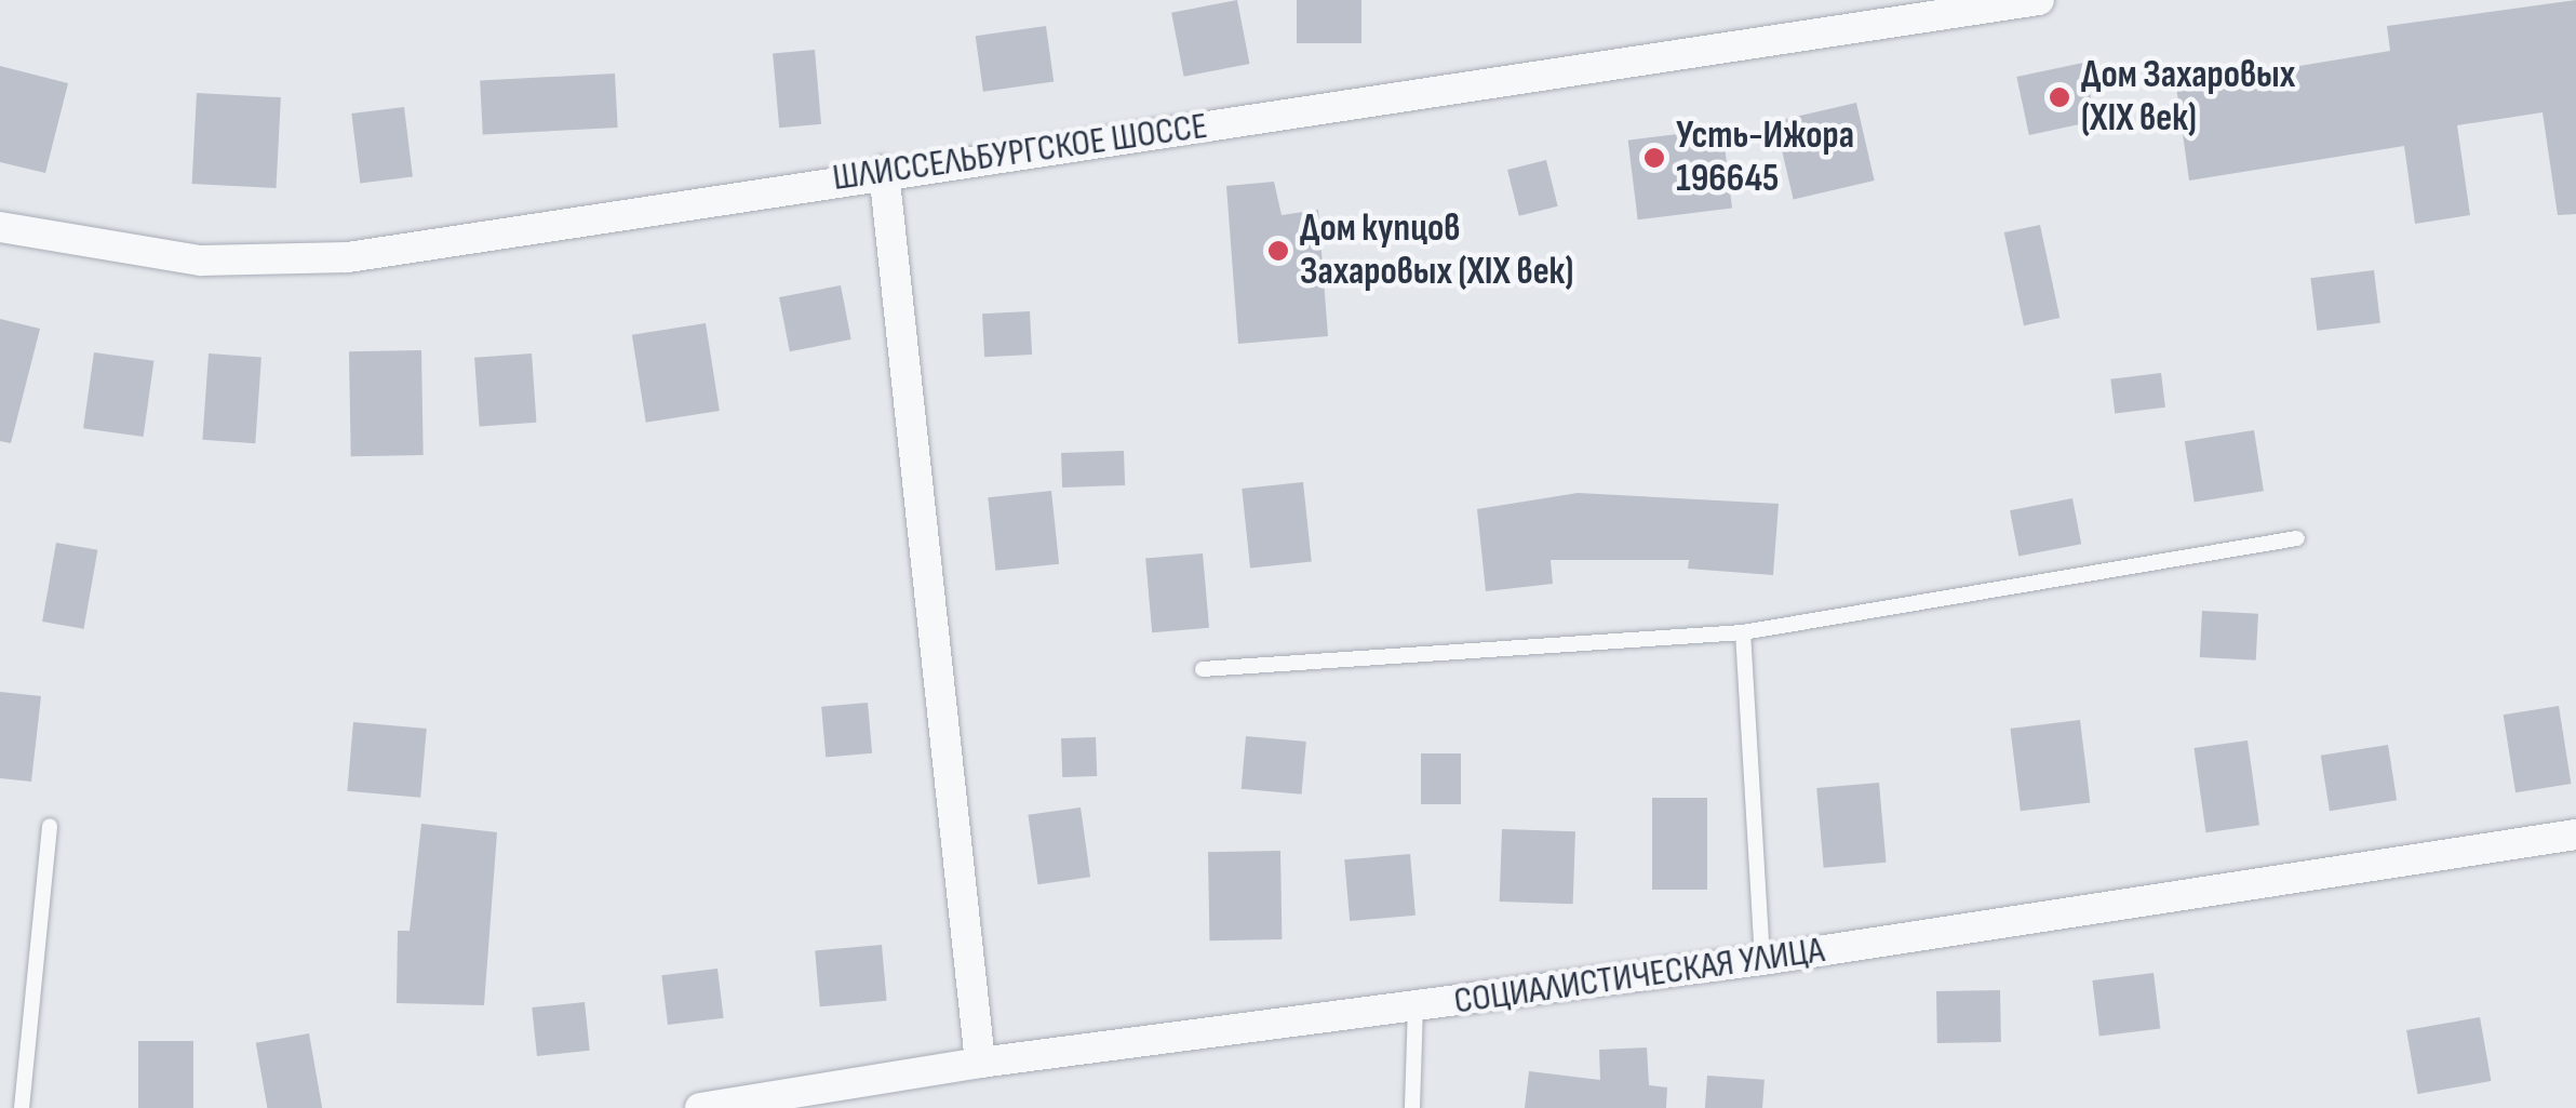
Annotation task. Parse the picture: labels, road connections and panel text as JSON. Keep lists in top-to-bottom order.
{
  "streets": {
    "street": ["ШЛИССЕЛЬБУРГСКОЕ ШОССЕ", "СОЦИАЛИСТИЧЕСКАЯ УЛИЦА"]
  },
  "places": ["Дом Захаровых (XIX век)", "Усть-Ижора 196645", "Дом купцов Захаровых (XIX век)"]
}
